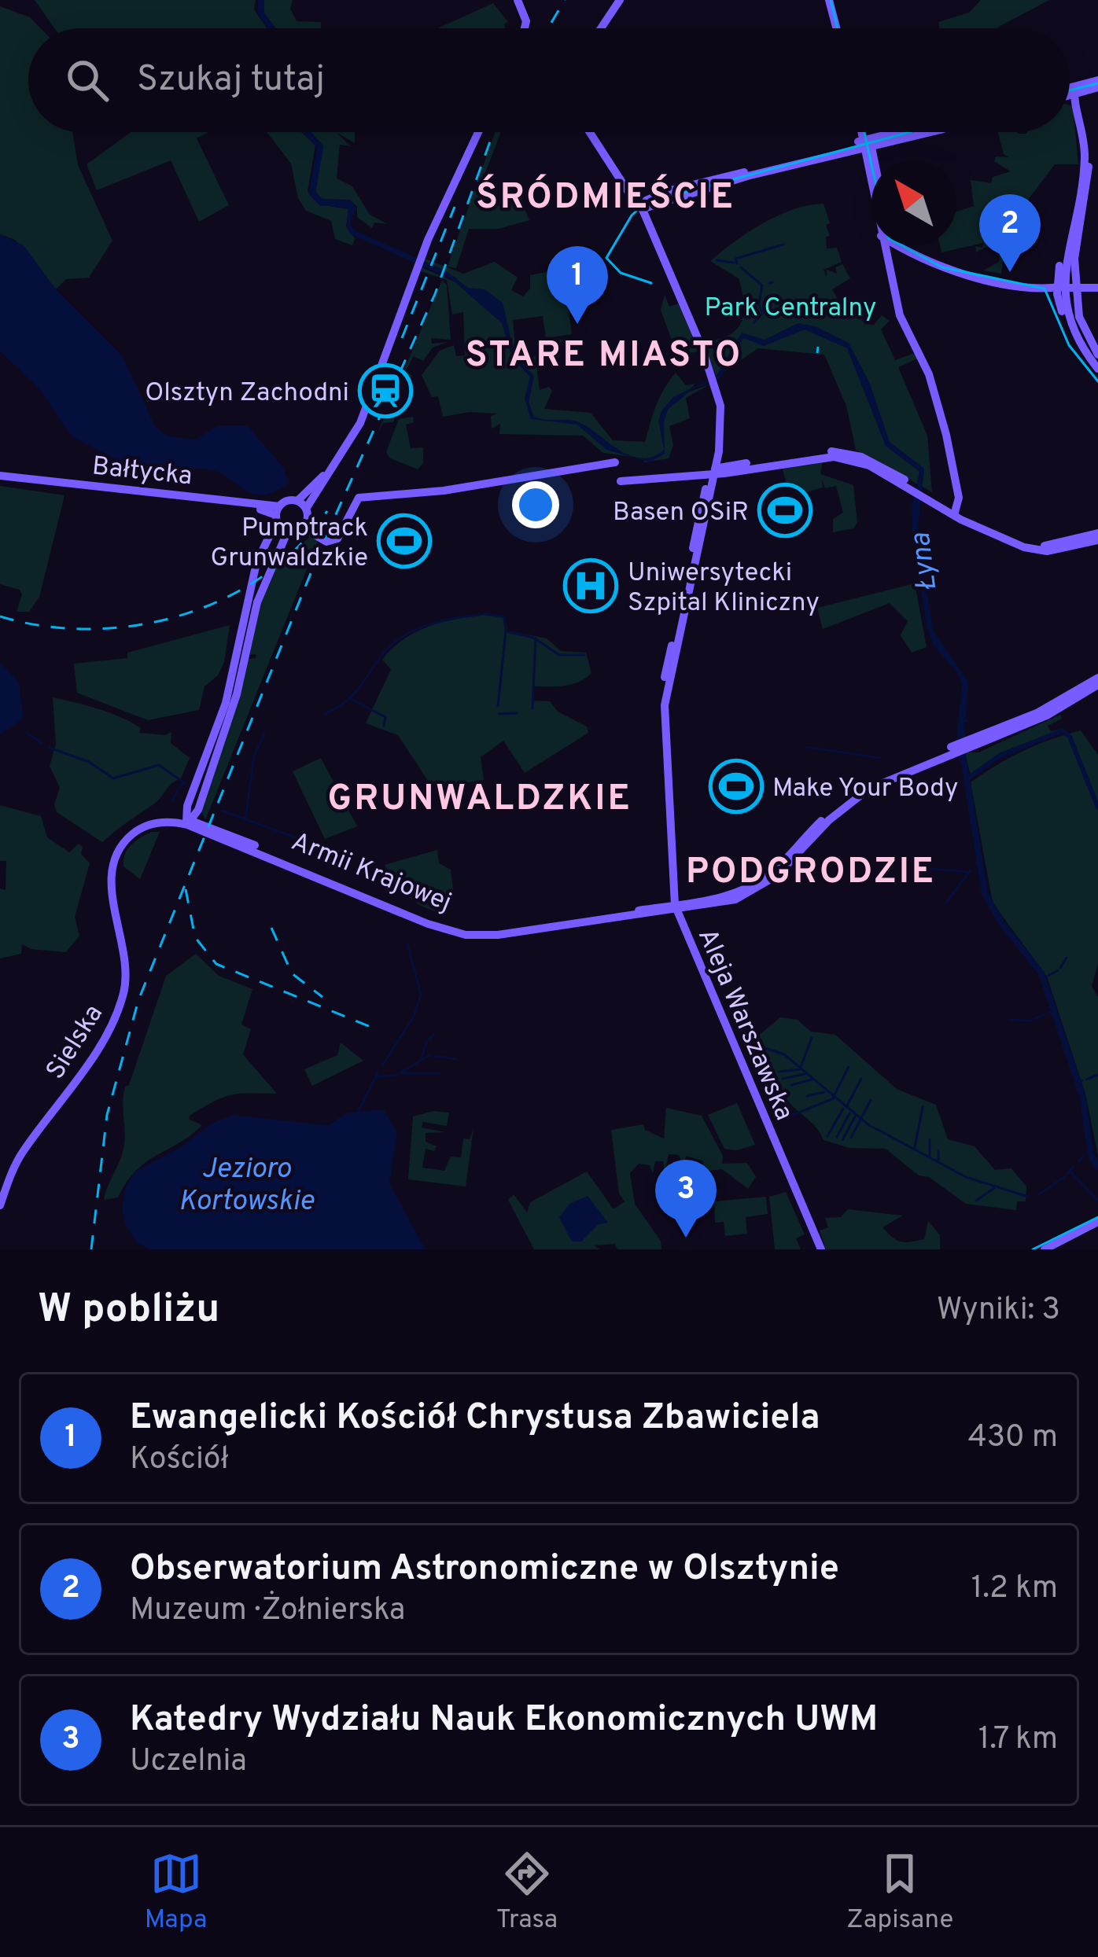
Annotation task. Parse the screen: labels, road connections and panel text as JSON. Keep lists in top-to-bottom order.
{
  "streets": {
    "main road": [
      "Bałtycka",
      "Armii Krajowej",
      "Aleja Warszawska",
      "Sielska"
    ]
  },
  "crossings": [
    ["Armii Krajowej", "Aleja Warszawska"],
    ["Armii Krajowej", "Sielska"]
  ],
  "districts": [
    "ŚRÓDMIEŚCIE",
    "STARE MIASTO",
    "GRUNWALDZKIE",
    "PODGRODZIE"
  ],
  "water": ["Łyna", "Jezioro Kortowskie"],
  "parks": ["Park Centralny"],
  "places": {
    "station": ["Olsztyn Zachodni"],
    "sports": ["Basen OSiR", "Pumptrack Grunwaldzkie", "Make Your Body"],
    "hospital": ["Uniwersytecki Szpital Kliniczny"]
  },
  "north": "top left",
  "page": {
    "search": "Szukaj tutaj",
    "pins": ["2", "1", "3"],
    "heading": ["W pobliżu", "Wyniki: 3"],
    "list": [
      {
        "mark": "1",
        "name": "Ewangelicki Kościół Chrystusa Zbawiciela",
        "note": "Kościół",
        "value": "430 m"
      },
      {
        "mark": "2",
        "name": "Obserwatorium Astronomiczne w Olsztynie",
        "note": "Muzeum · Żołnierska",
        "value": "1.2 km"
      },
      {
        "mark": "3",
        "name": "Katedry Wydziału Nauk Ekonomicznych UWM",
        "note": "Uczelnia",
        "value": "1.7 km"
      }
    ],
    "nav": ["Mapa", "Trasa", "Zapisane"]
  }
}
